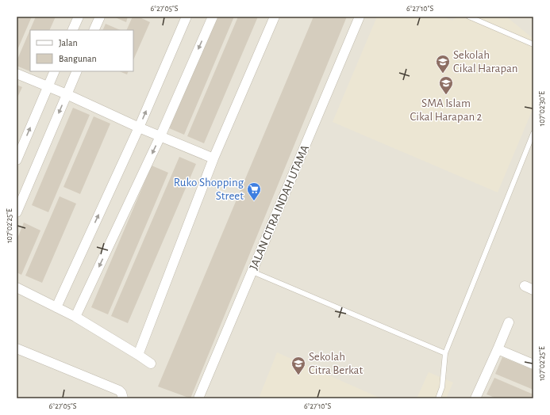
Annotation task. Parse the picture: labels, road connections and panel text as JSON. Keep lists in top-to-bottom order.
{
  "streets": {
    "street": ["JALAN CITRA INDAH UTAMA"]
  },
  "places": {
    "school or university": ["Sekolah Cikal Harapan", "SMA Islam Cikal Harapan 2", "Sekolah Citra Berkat"],
    "supermarket": ["Ruko Shopping Street"]
  },
  "legend": ["Jalan", "Bangunan"],
  "coordinates": [
    "6°27'05\"S",
    "6°27'10\"S",
    "107°02'30\"E",
    "107°02'25\"E"
  ]
}
